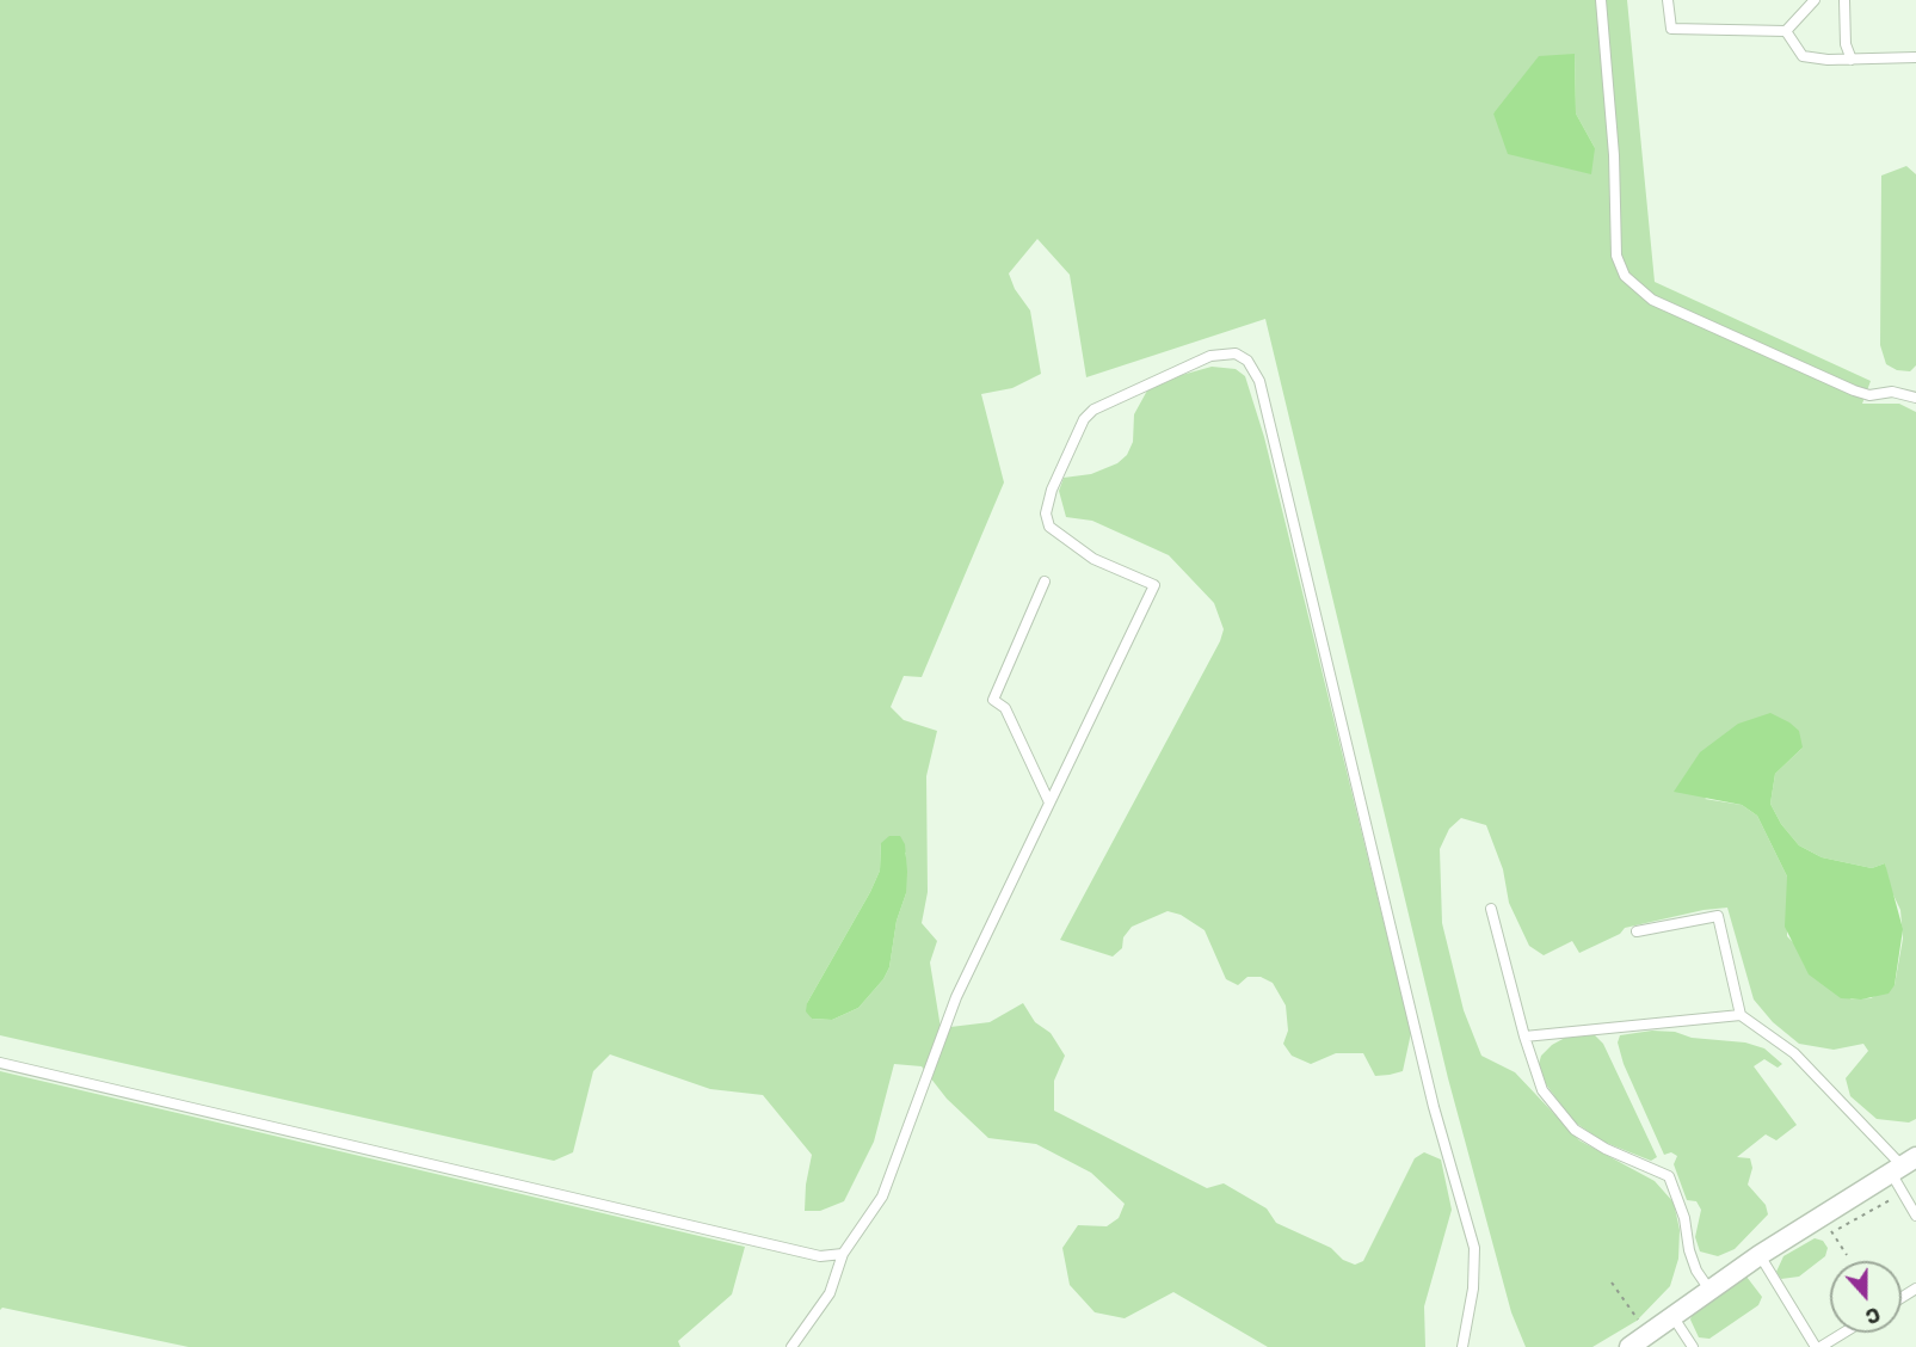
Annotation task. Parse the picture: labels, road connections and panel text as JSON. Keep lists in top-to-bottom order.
{
  "north": "bottom"
}
